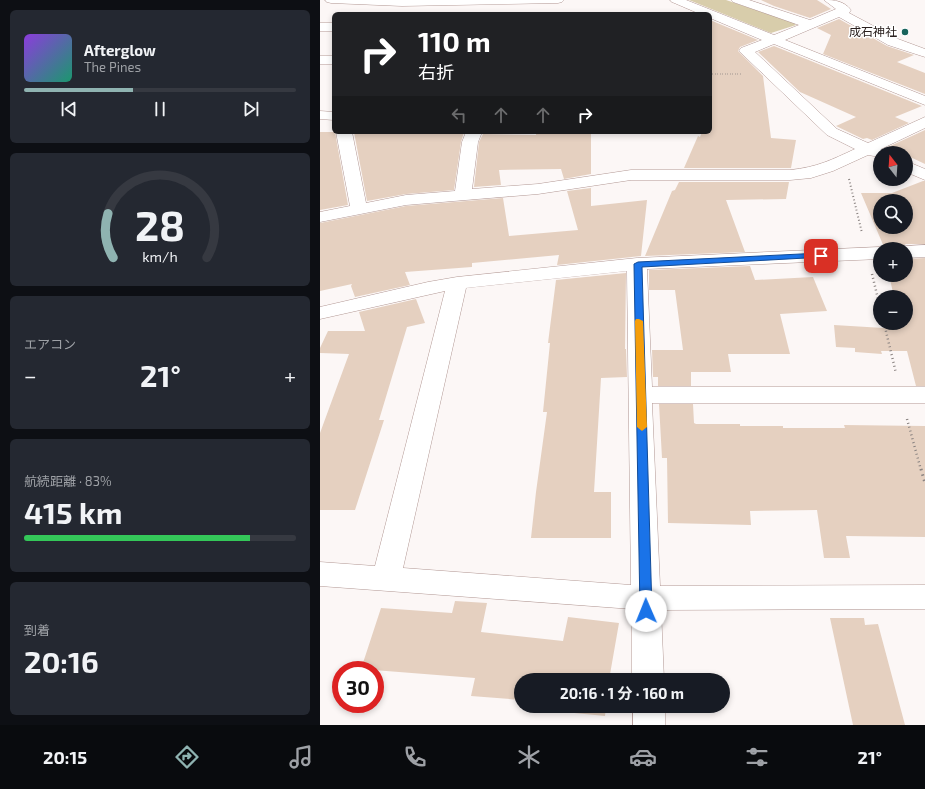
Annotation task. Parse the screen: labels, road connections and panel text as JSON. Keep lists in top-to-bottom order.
{
  "places": ["成石神社"],
  "north": "top",
  "page": {
    "turn": ["110 m", "右折"],
    "song": ["Afterglow", "The Pines"],
    "map_buttons": ["+", "−"],
    "tile": [
      "エアコン",
      ["航続距離 · 83%", "415 km"],
      ["到着", "20:16"]
    ],
    "heat": ["−", "21°", "+"],
    "limit": "30",
    "trip": "20:16 · 1 分 · 160 m",
    "tabs": ["20:15", "21°"],
    "gauge": ["28", "km/h"]
  }
}
